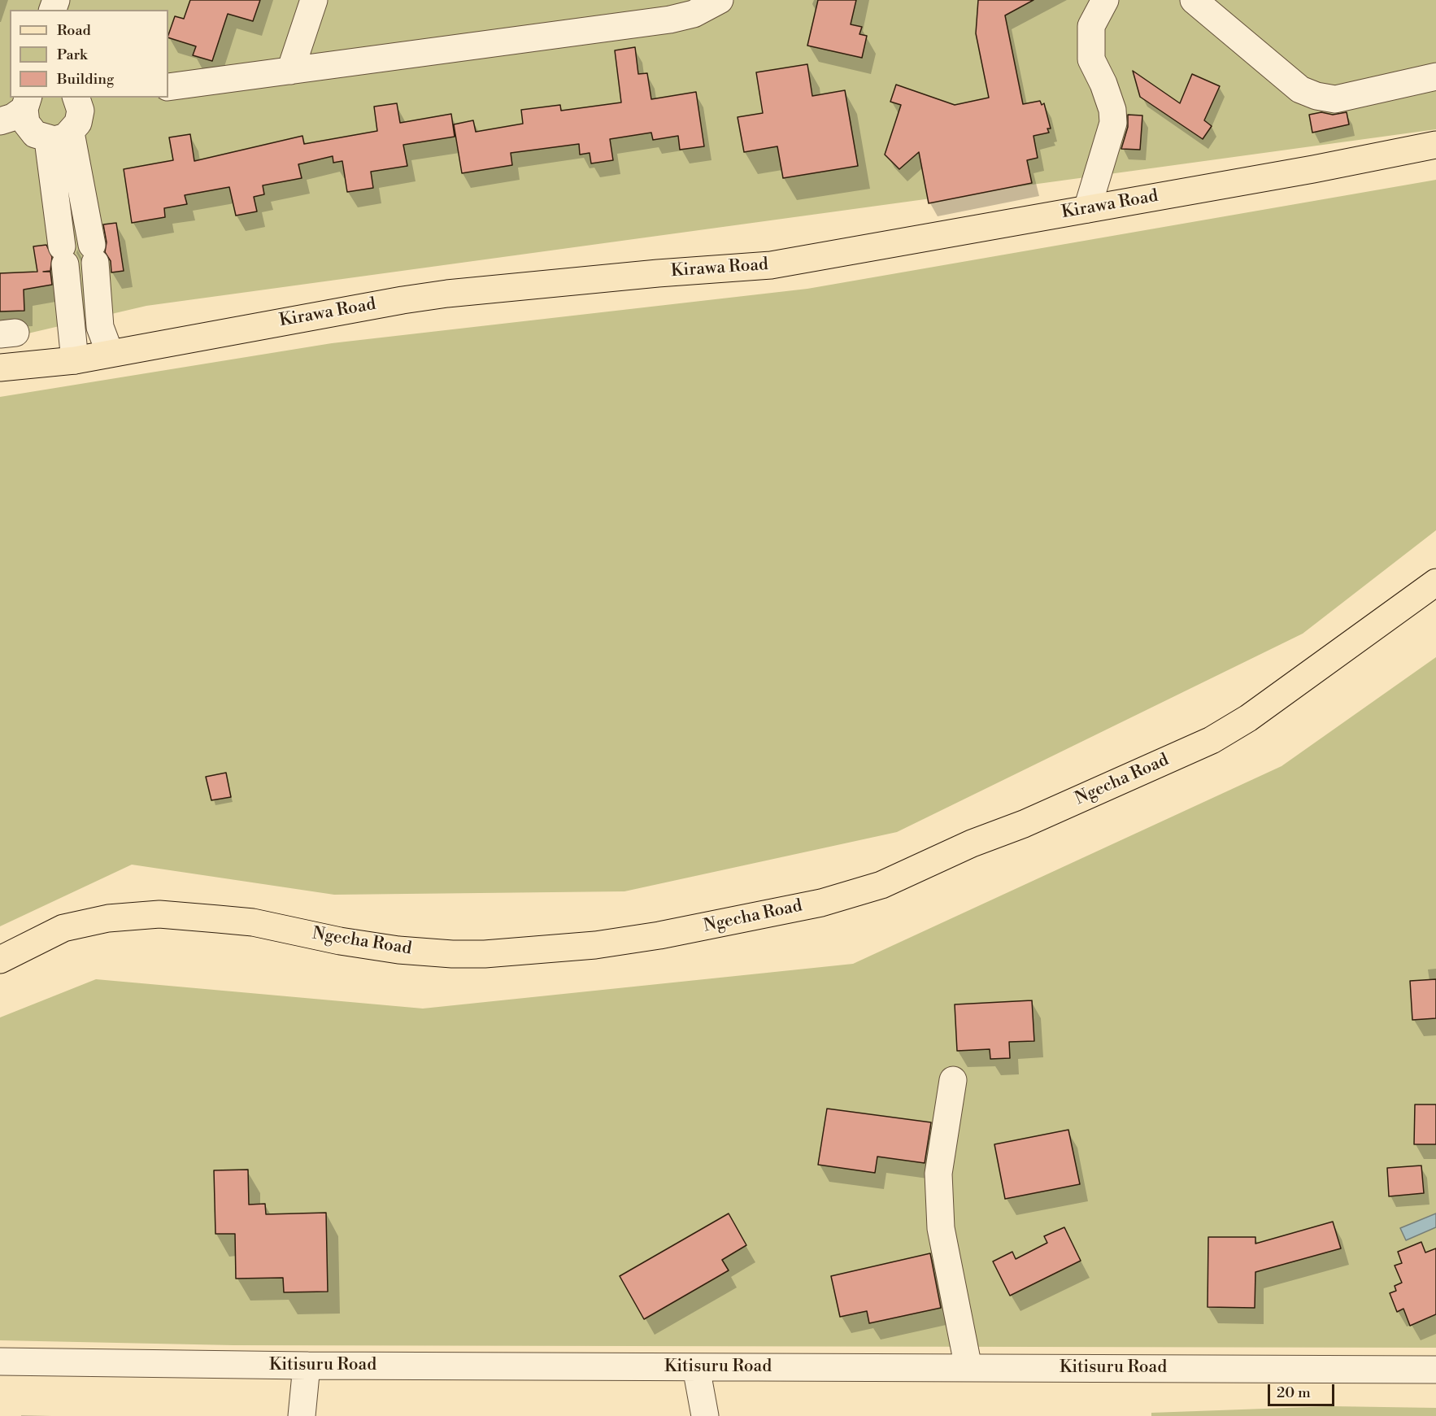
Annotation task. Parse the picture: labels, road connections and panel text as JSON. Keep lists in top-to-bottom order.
{
  "streets": {
    "main road": ["Kirawa Road", "Ngecha Road"],
    "street": ["Kitisuru Road"]
  },
  "legend": ["Road", "Park", "Building"],
  "scale_bar": "20 m"
}
